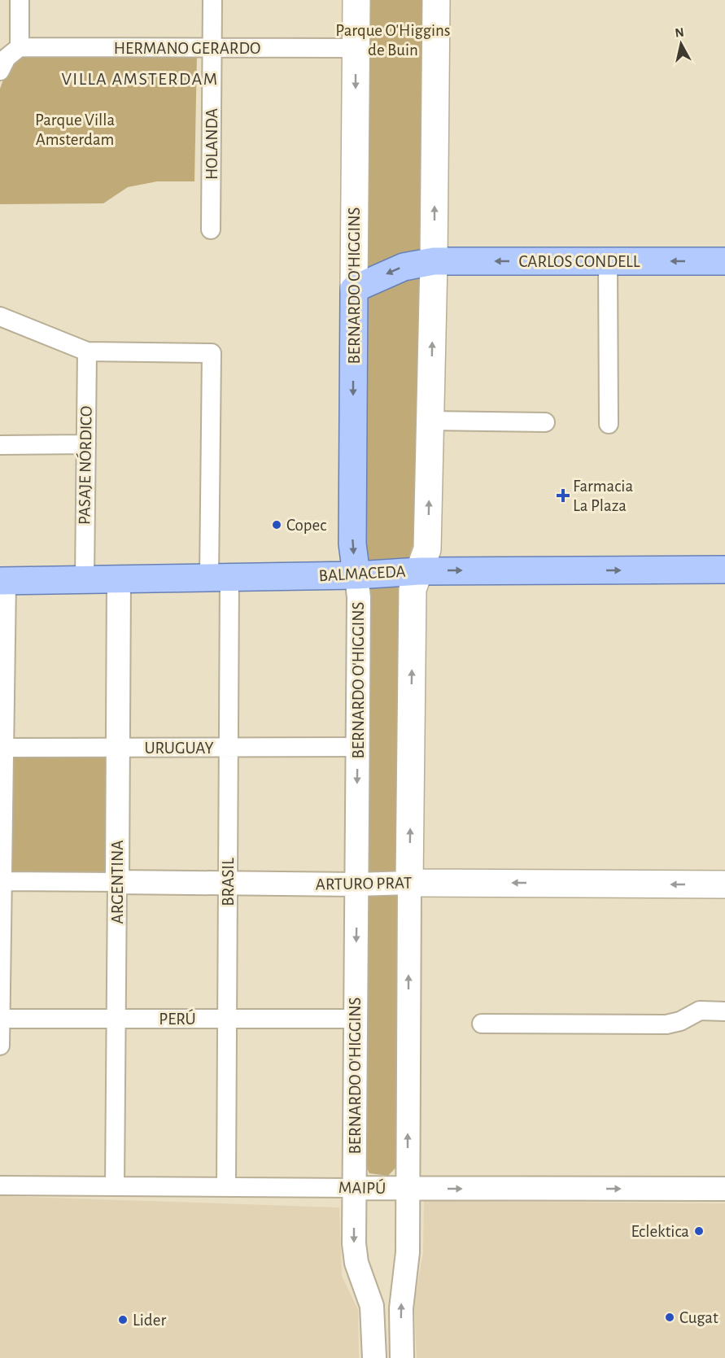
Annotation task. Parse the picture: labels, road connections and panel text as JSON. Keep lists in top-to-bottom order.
{
  "streets": {
    "main road": [
      "CARLOS CONDELL",
      "BERNARDO O'HIGGINS",
      "BALMACEDA",
      "ARTURO PRAT"
    ],
    "street": [
      "HERMANO GERARDO",
      "HOLANDA",
      "PASAJE NÓRDICO",
      "URUGUAY",
      "ARGENTINA",
      "BRASIL",
      "PERÚ",
      "MAIPÚ"
    ]
  },
  "crossings": [
    ["HERMANO GERARDO", "HOLANDA"],
    ["HERMANO GERARDO", "BERNARDO O'HIGGINS"],
    ["CARLOS CONDELL", "BERNARDO O'HIGGINS"],
    ["BERNARDO O'HIGGINS", "BALMACEDA"],
    ["BERNARDO O'HIGGINS", "URUGUAY"],
    ["BERNARDO O'HIGGINS", "ARTURO PRAT"],
    ["BERNARDO O'HIGGINS", "PERÚ"],
    ["BERNARDO O'HIGGINS", "MAIPÚ"],
    ["PASAJE NÓRDICO", "BALMACEDA"],
    ["BALMACEDA", "ARGENTINA"],
    ["BALMACEDA", "BRASIL"],
    ["URUGUAY", "ARGENTINA"],
    ["URUGUAY", "BRASIL"],
    ["ARGENTINA", "ARTURO PRAT"],
    ["ARGENTINA", "PERÚ"],
    ["ARGENTINA", "MAIPÚ"],
    ["BRASIL", "ARTURO PRAT"],
    ["BRASIL", "PERÚ"],
    ["BRASIL", "MAIPÚ"]
  ],
  "one_way": ["CARLOS CONDELL", "BALMACEDA"],
  "districts": ["VILLA AMSTERDAM"],
  "parks": ["Parque O'Higgins de Buin", "Parque Villa Amsterdam"],
  "places": {
    "health": ["Farmacia La Plaza"],
    "other": [
      "Copec",
      "Eclektica",
      "Cugat",
      "Lider"
    ]
  },
  "north": "top"
}
